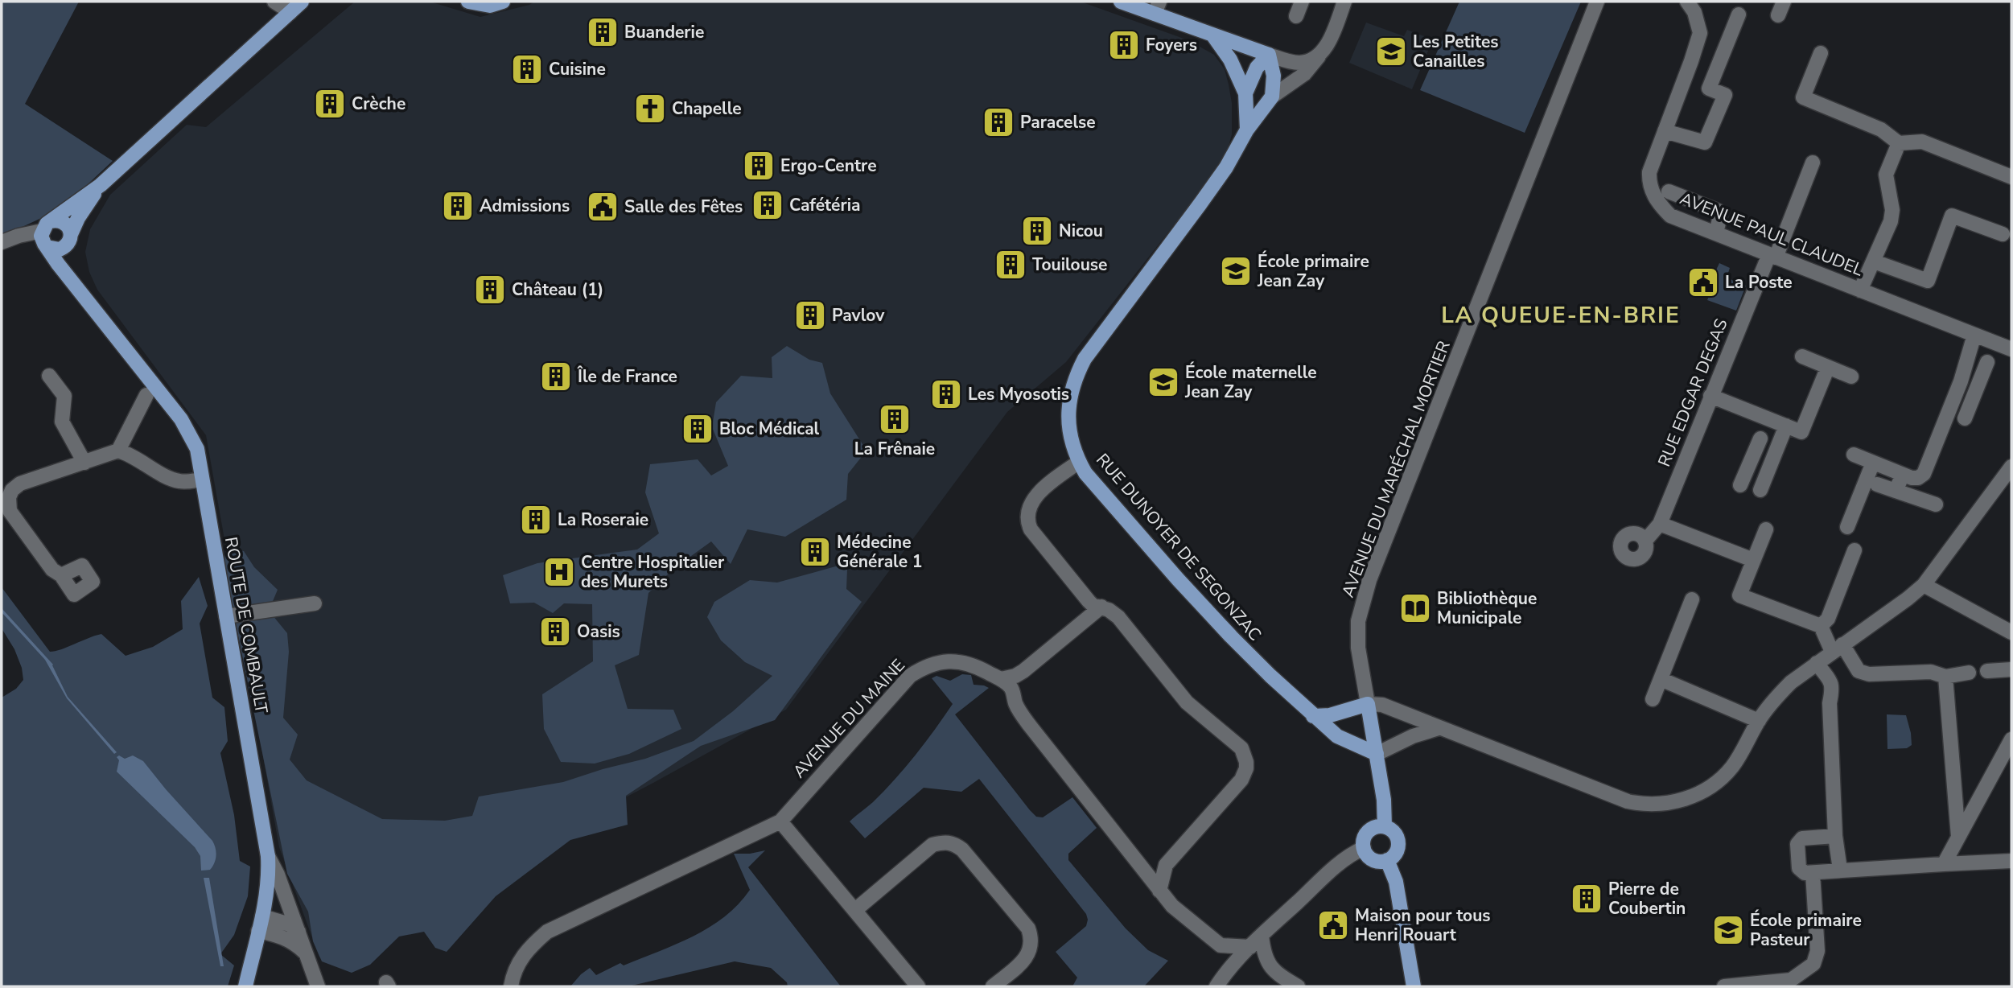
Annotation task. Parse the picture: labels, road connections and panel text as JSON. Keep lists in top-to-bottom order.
{
  "streets": {
    "main road": ["RUE DUNOYER DE SEGONZAC", "ROUTE DE COMBAULT"],
    "street": [
      "AVENUE PAUL CLAUDEL",
      "RUE EDGAR DEGAS",
      "AVENUE DU MARÉCHAL MORTIER",
      "AVENUE DU MAINE"
    ]
  },
  "crossings": [
    ["AVENUE PAUL CLAUDEL", "RUE EDGAR DEGAS"]
  ],
  "districts": ["LA QUEUE-EN-BRIE"],
  "places": {
    "building": [
      "Buanderie",
      "Foyers",
      "Cuisine",
      "Crèche",
      "Paracelse",
      "Ergo-Centre",
      "Cafétéria",
      "Admissions",
      "Nicou",
      "Touilouse",
      "Château (1)",
      "Pavlov",
      "Île de France",
      "Les Myosotis",
      "La Frênaie",
      "Bloc Médical",
      "La Roseraie",
      "Médecine Générale 1",
      "Oasis",
      "Pierre de Coubertin"
    ],
    "school or university": [
      "Les Petites Canailles",
      "École primaire Jean Zay",
      "École maternelle Jean Zay",
      "École primaire Pasteur"
    ],
    "church": ["Chapelle"],
    "public building": ["Salle des Fêtes", "La Poste", "Maison pour tous Henri Rouart"],
    "hospital": ["Centre Hospitalier des Murets"],
    "library": ["Bibliothèque Municipale"]
  }
}
